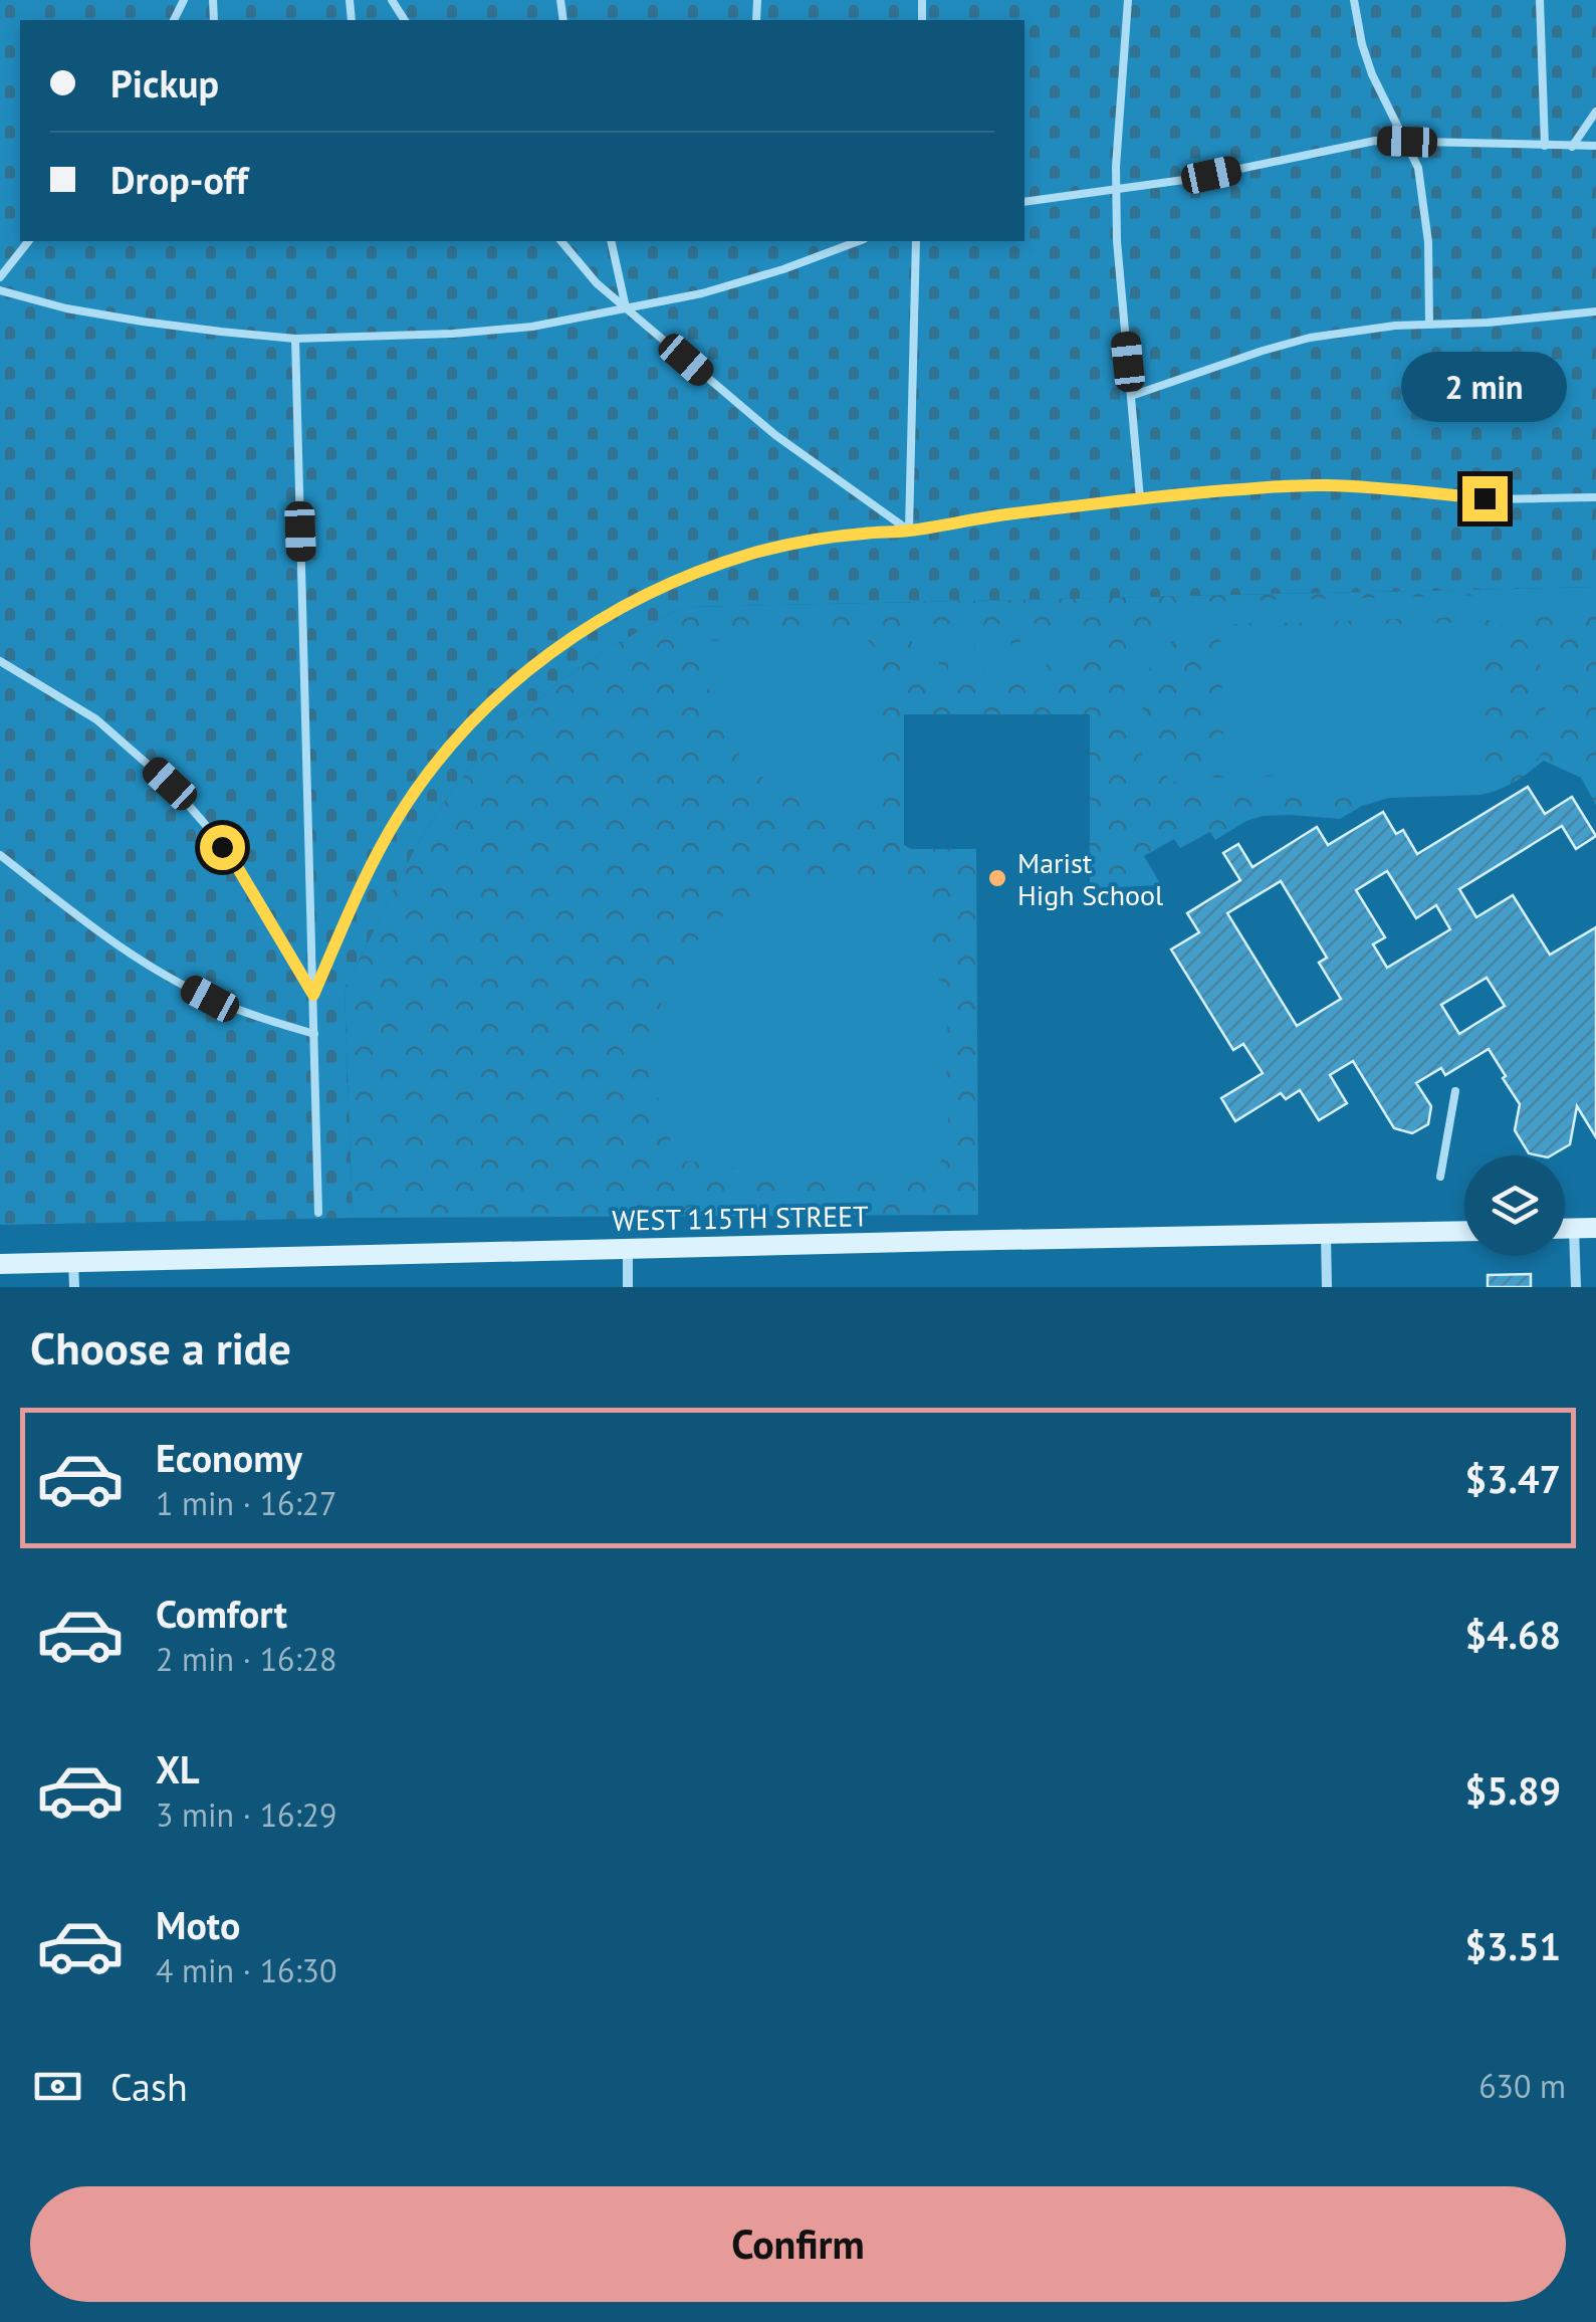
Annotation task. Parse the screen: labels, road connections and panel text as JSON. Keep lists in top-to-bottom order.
{
  "streets": {
    "street": ["WEST 115TH STREET"]
  },
  "places": ["Marist High School"],
  "page": {
    "banner": ["Pickup", "Drop-off"],
    "bubble": "2 min",
    "heading": "Choose a ride",
    "list": [
      {
        "name": "Economy",
        "note": "1 min · 16:27",
        "value": "$3.47"
      },
      {
        "name": "Comfort",
        "note": "2 min · 16:28",
        "value": "$4.68"
      },
      {
        "name": "XL",
        "note": "3 min · 16:29",
        "value": "$5.89"
      },
      {
        "name": "Moto",
        "note": "4 min · 16:30",
        "value": "$3.51"
      }
    ],
    "pay": ["Cash", "630 m"],
    "buttons": "Confirm"
  }
}
